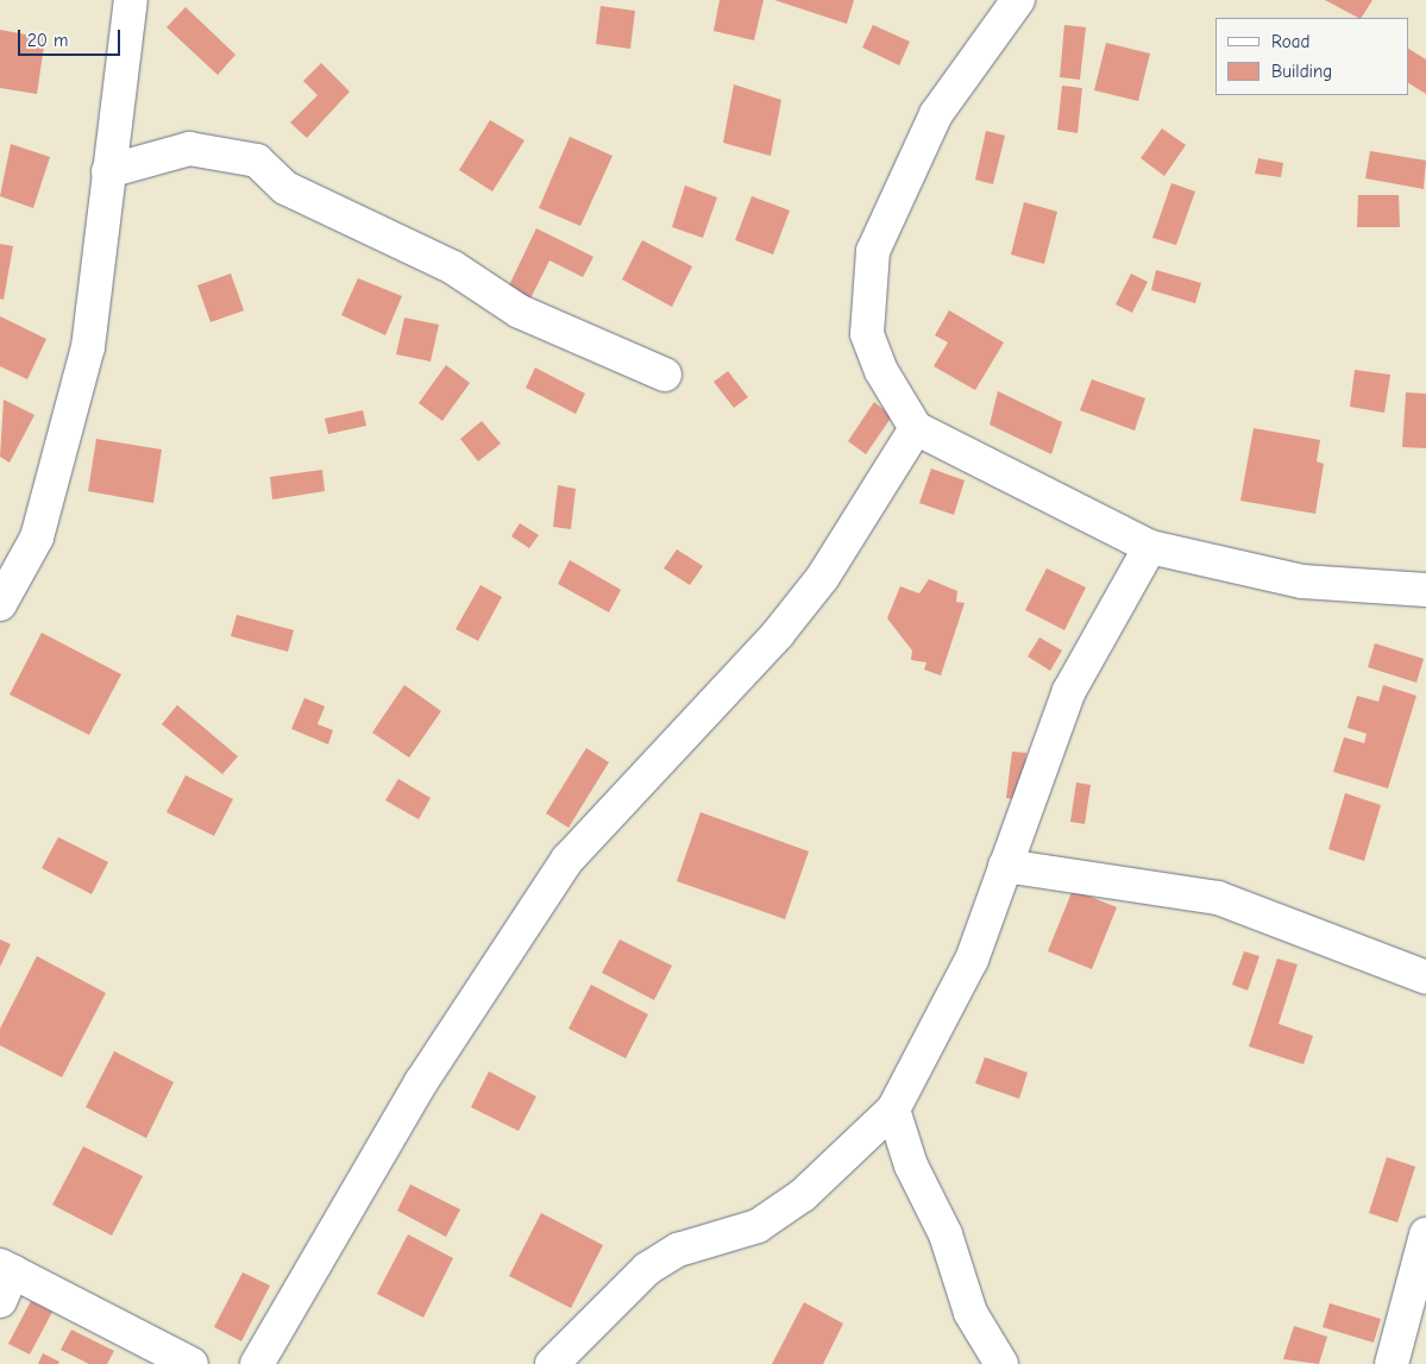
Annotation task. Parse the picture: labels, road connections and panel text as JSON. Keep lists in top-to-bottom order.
{
  "legend": ["Road", "Building"],
  "scale_bar": "20 m"
}
